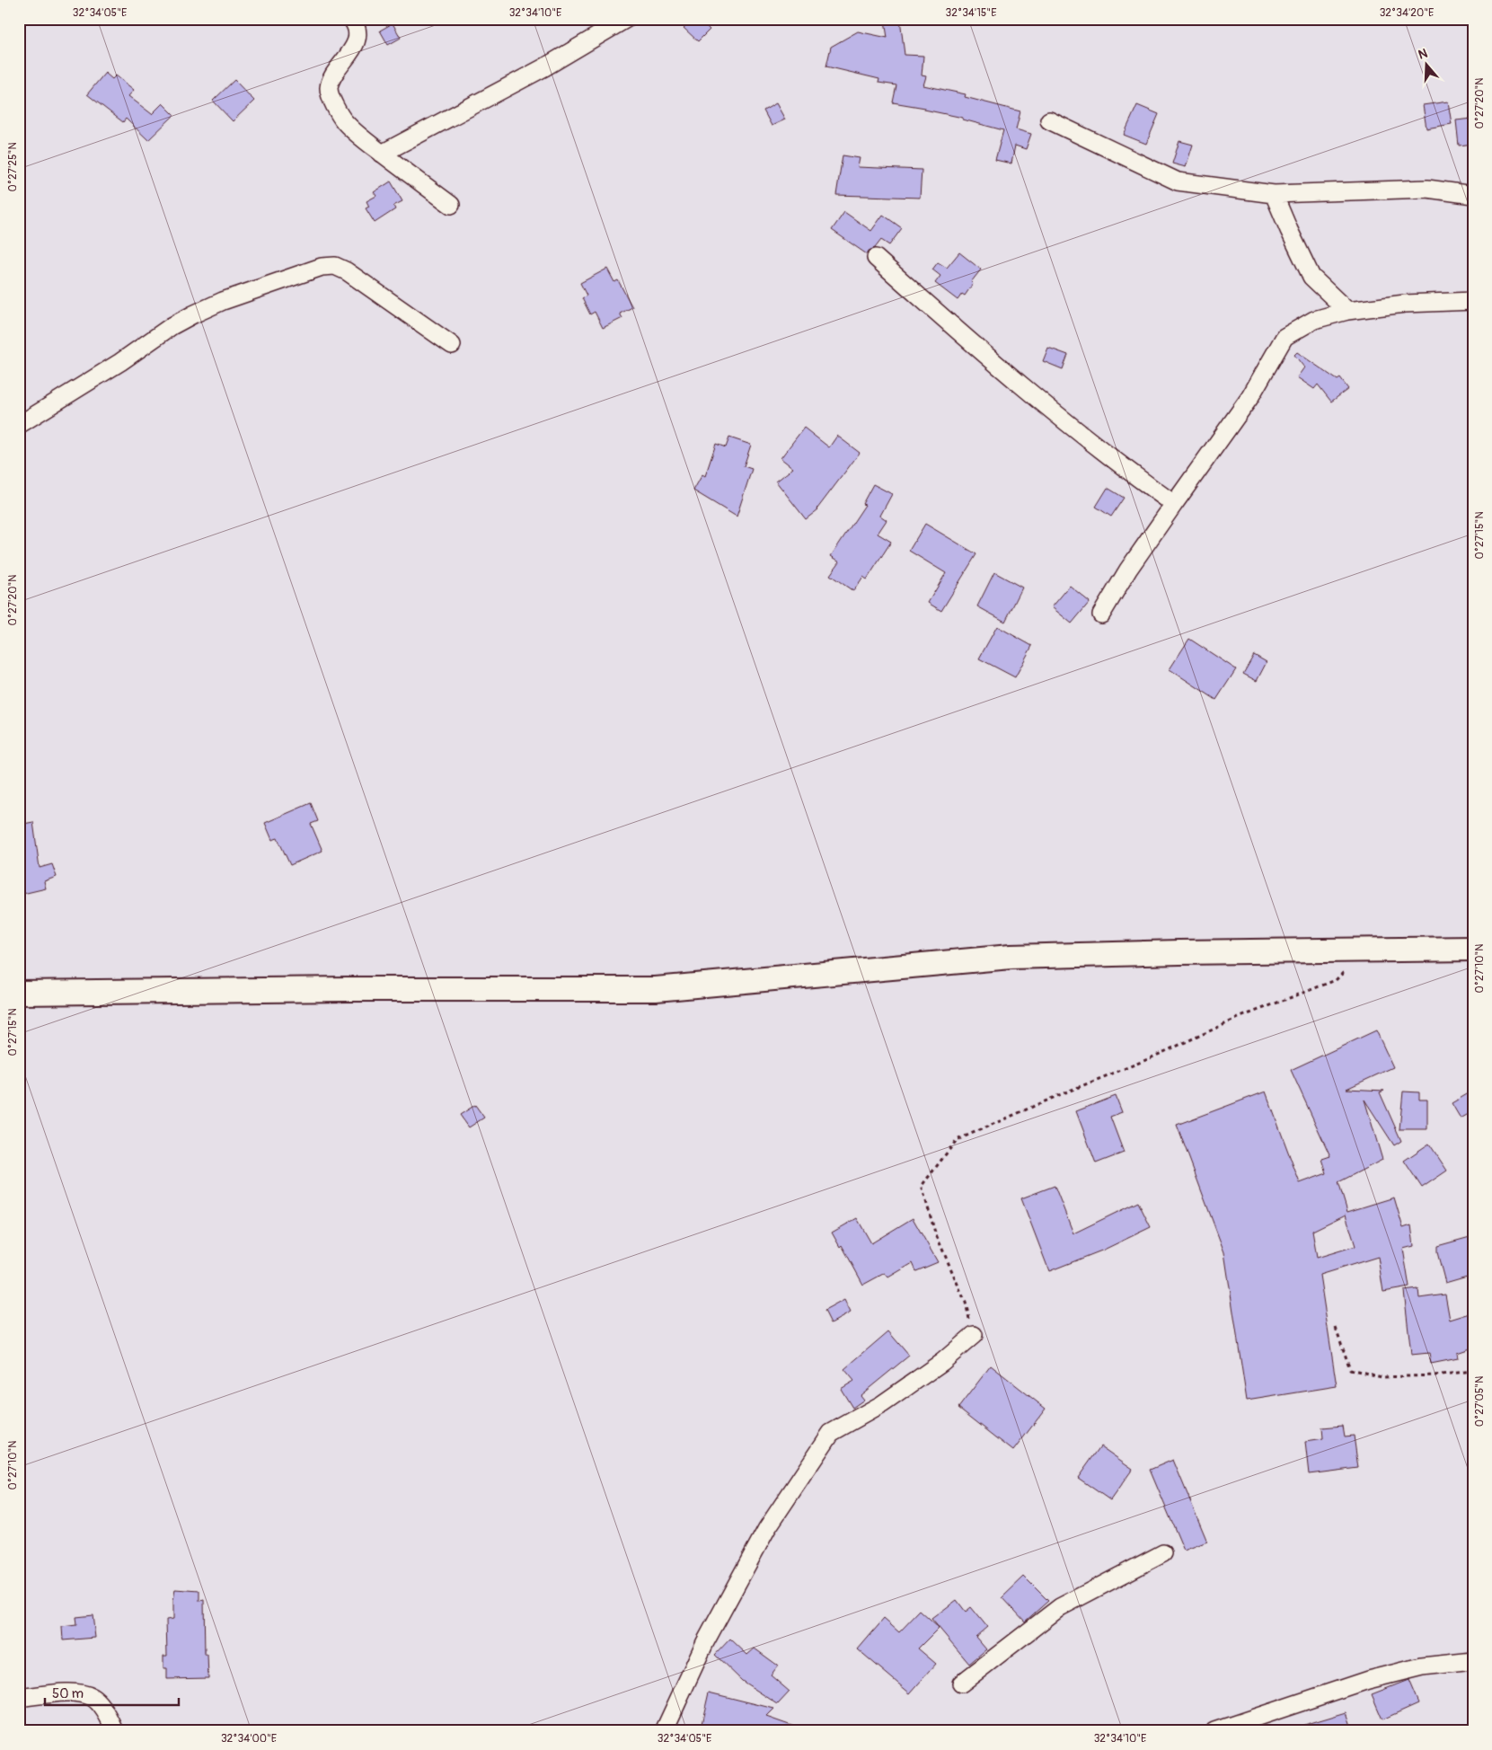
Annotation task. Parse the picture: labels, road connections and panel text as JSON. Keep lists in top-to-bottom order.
{
  "scale_bar": "50 m",
  "north": "top",
  "coordinates": [
    "32°34'05\"E",
    "32°34'10\"E",
    "32°34'15\"E",
    "32°34'20\"E",
    "0°27'20\"N",
    "0°27'25\"N",
    "0°27'15\"N",
    "0°27'10\"N",
    "0°27'05\"N",
    "32°34'00\"E"
  ]
}
